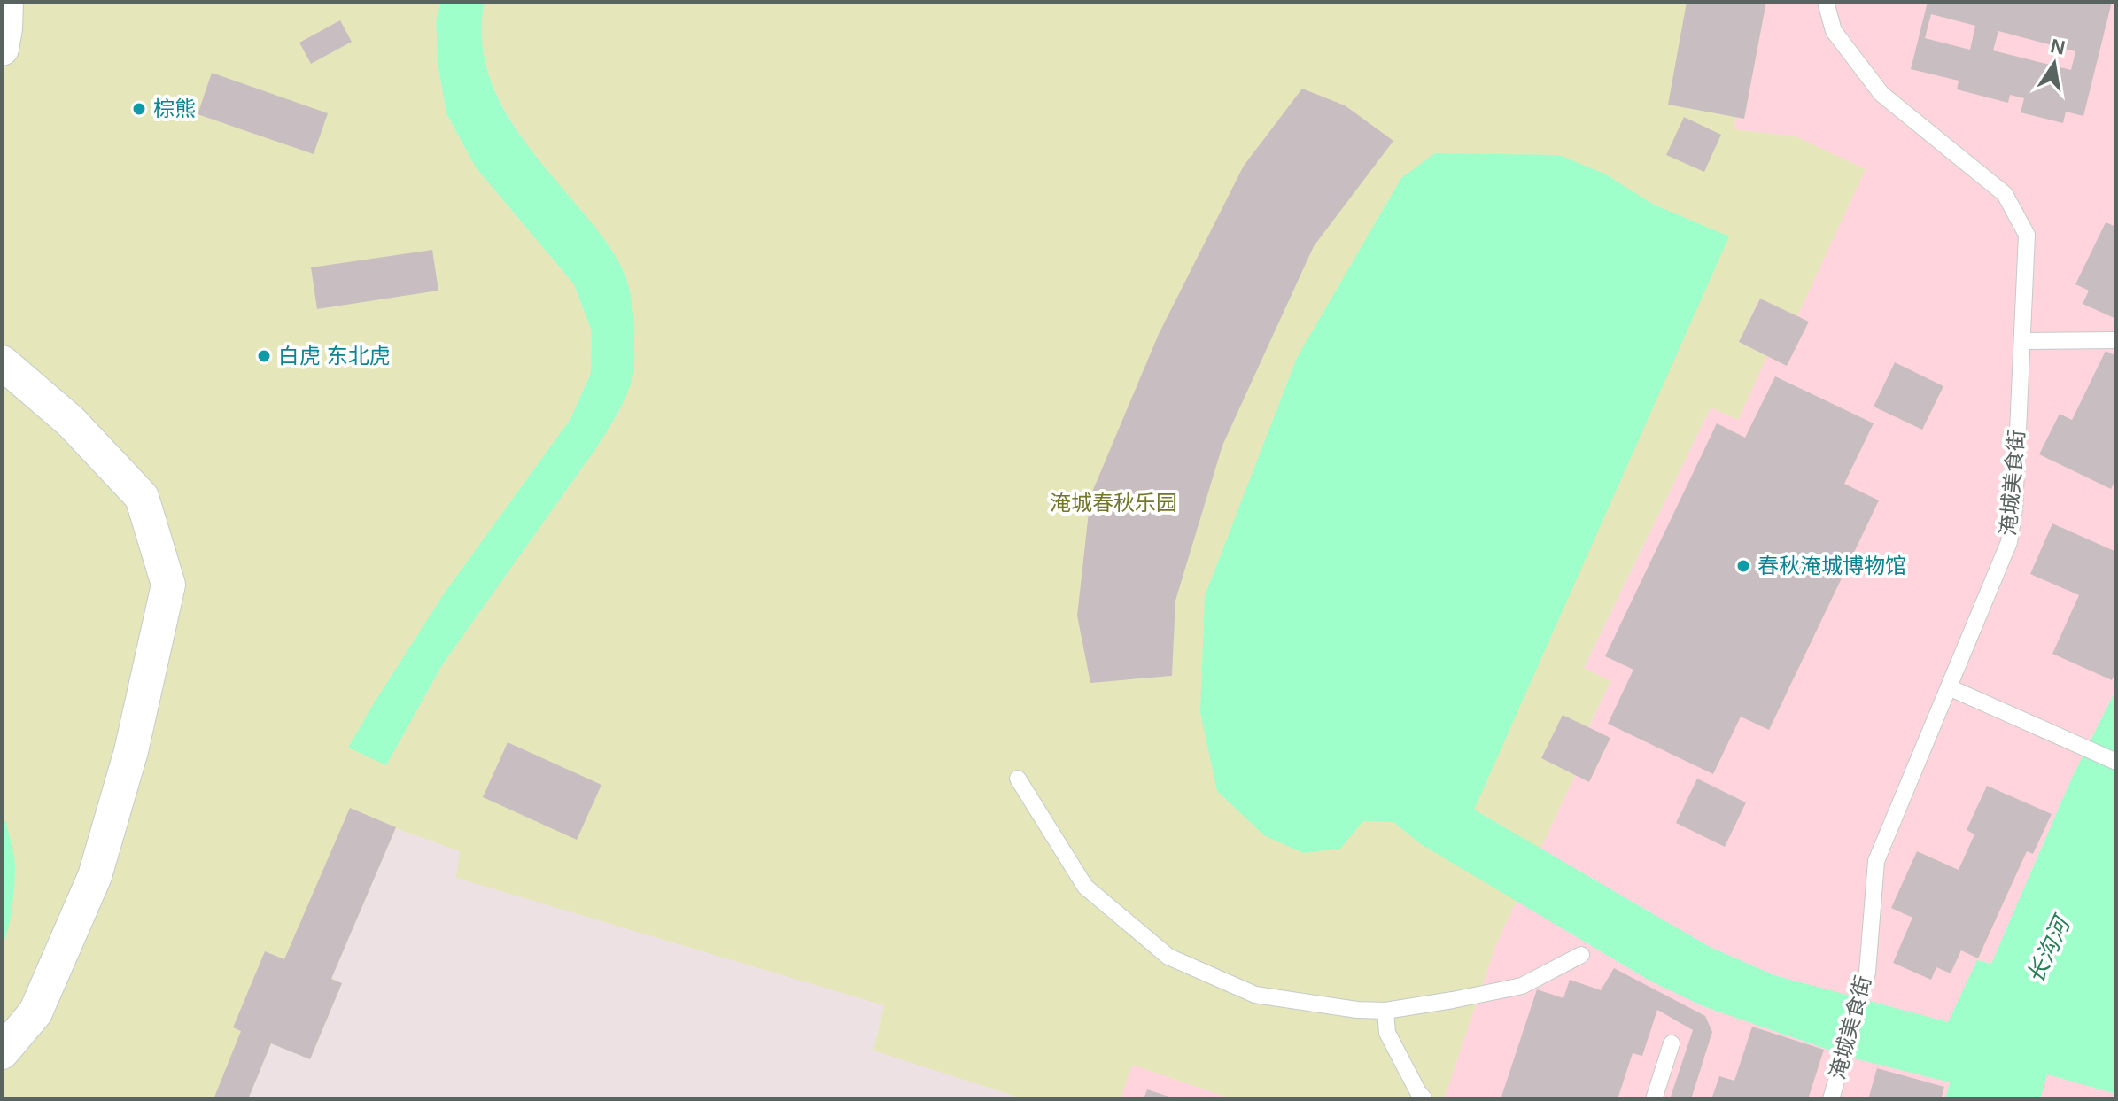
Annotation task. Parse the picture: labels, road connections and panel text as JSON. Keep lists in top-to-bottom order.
{
  "streets": {
    "lane": ["淹城美食街"]
  },
  "water": ["长沟河"],
  "parks": ["淹城春秋乐园"],
  "places": ["棕熊", "白虎 东北虎", "春秋淹城博物馆"],
  "north": "top"
}
